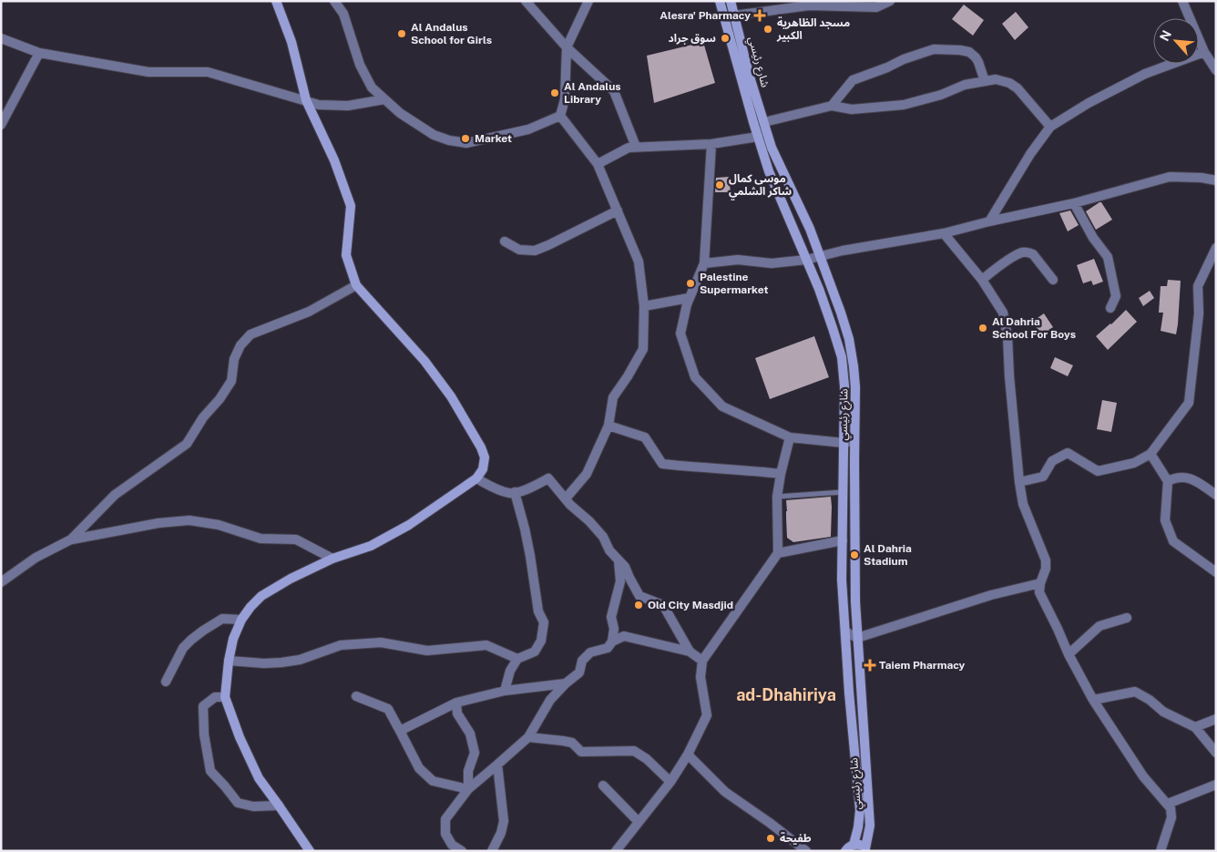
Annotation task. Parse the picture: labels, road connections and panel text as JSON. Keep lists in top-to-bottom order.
{
  "streets": {
    "main road": ["شارع رئيسي"]
  },
  "districts": ["ad-Dhahiriya"],
  "places": {
    "health": ["Alesra' Pharmacy", "Taiem Pharmacy"],
    "other": [
      "مسجد الظاهرية الكبير",
      "Al Andalus School for Girls",
      "سوق جراد",
      "Al Andalus Library",
      "Market",
      "موسى كمال شاكر الشلمي",
      "Palestine Supermarket",
      "Al Dahria School For Boys",
      "Al Dahria Stadium",
      "Old City Masdjid",
      "طفيحة"
    ]
  },
  "north": "top left"
}
